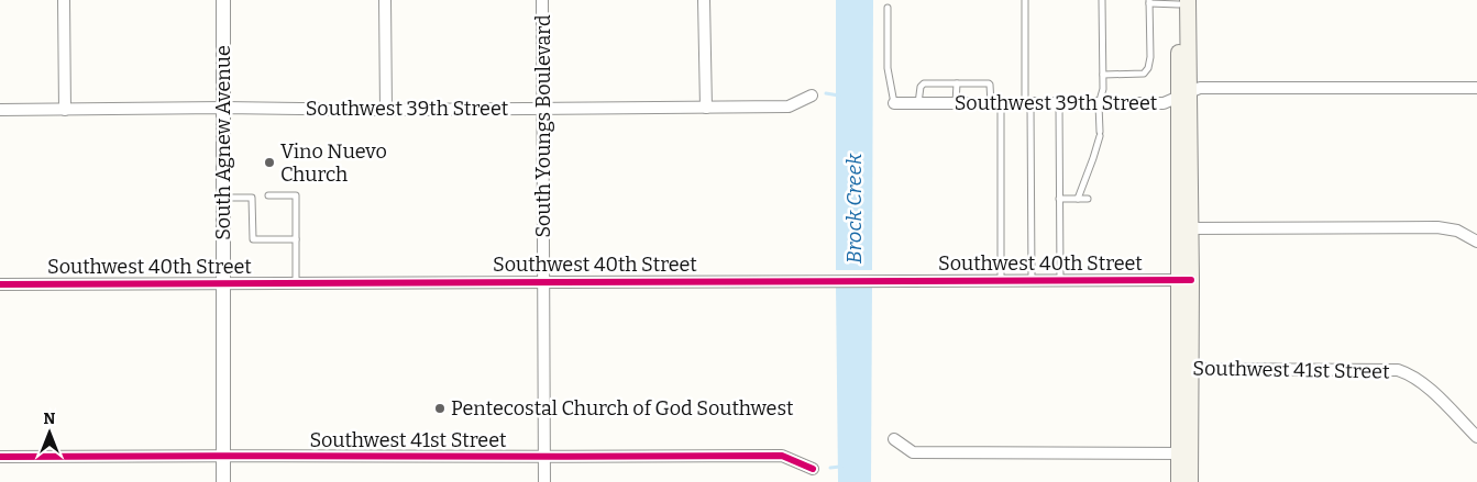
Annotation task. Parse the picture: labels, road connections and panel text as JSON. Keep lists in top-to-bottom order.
{
  "streets": {
    "street": [
      "Southwest 39th Street",
      "South Youngs Boulevard",
      "South Agnew Avenue",
      "Southwest 40th Street",
      "Southwest 41st Street"
    ]
  },
  "crossings": [
    ["Southwest 39th Street", "South Youngs Boulevard"],
    ["Southwest 39th Street", "South Agnew Avenue"],
    ["South Youngs Boulevard", "Southwest 40th Street"],
    ["South Youngs Boulevard", "Southwest 41st Street"],
    ["South Agnew Avenue", "Southwest 40th Street"],
    ["South Agnew Avenue", "Southwest 41st Street"]
  ],
  "water": ["Brock Creek"],
  "places": ["Vino Nuevo Church", "Pentecostal Church of God Southwest"],
  "north": "top"
}
